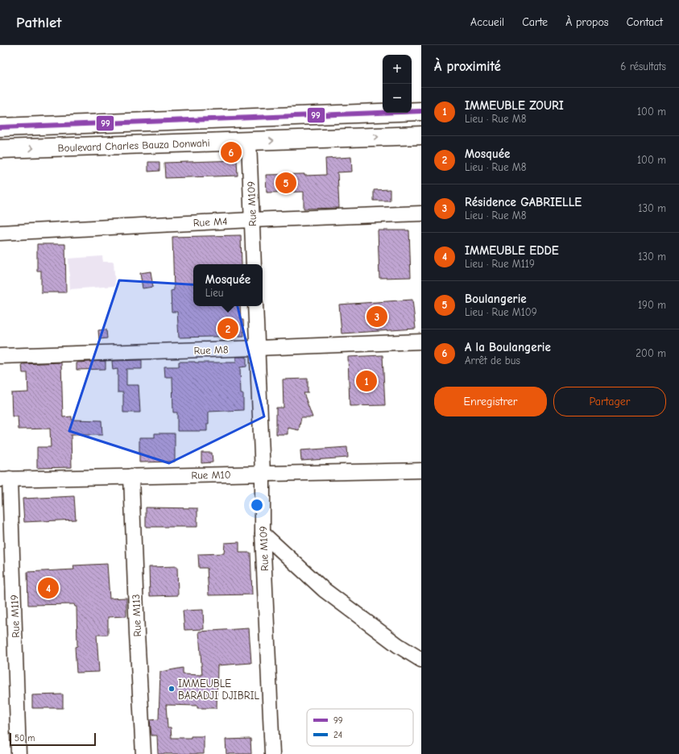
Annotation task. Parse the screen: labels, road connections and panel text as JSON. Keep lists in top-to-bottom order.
{
  "streets": {
    "main road": ["Boulevard Charles Bauza Donwahi"],
    "street": [
      "Rue M109",
      "Rue M4",
      "Rue M8",
      "Rue M10",
      "Rue M113",
      "Rue M119"
    ]
  },
  "crossings": [
    ["Boulevard Charles Bauza Donwahi", "Rue M109"],
    ["Rue M109", "Rue M4"],
    ["Rue M109", "Rue M8"],
    ["Rue M109", "Rue M10"],
    ["Rue M10", "Rue M113"],
    ["Rue M10", "Rue M119"]
  ],
  "places": ["IMMEUBLE BARADJI DJIBRIL"],
  "lines": ["transit line 99"],
  "legend": ["99", "24"],
  "scale_bar": "50 m",
  "page": {
    "header": "Pathlet",
    "nav": [
      "Accueil",
      "Carte",
      "À propos",
      "Contact"
    ],
    "heading": ["À proximité", "6 résultats"],
    "map_buttons": ["+", "−"],
    "list": [
      {
        "mark": "1",
        "name": "IMMEUBLE ZOURI",
        "note": "Lieu · Rue M8",
        "value": "100 m"
      },
      {
        "mark": "2",
        "name": "Mosquée",
        "note": "Lieu · Rue M8",
        "value": "100 m"
      },
      {
        "mark": "3",
        "name": "Résidence GABRIELLE",
        "note": "Lieu · Rue M8",
        "value": "130 m"
      },
      {
        "mark": "4",
        "name": "IMMEUBLE EDDE",
        "note": "Lieu · Rue M119",
        "value": "130 m"
      },
      {
        "mark": "5",
        "name": "Boulangerie",
        "note": "Lieu · Rue M109",
        "value": "190 m"
      },
      {
        "mark": "6",
        "name": "A la Boulangerie",
        "note": "Arrêt de bus",
        "value": "200 m"
      }
    ],
    "pins": [
      "6",
      "5",
      "3",
      "2",
      "1",
      "4"
    ],
    "popup": ["Mosquée", "Lieu"],
    "buttons": ["Enregistrer", "Partager"],
    "scale": "50 m"
  }
}
